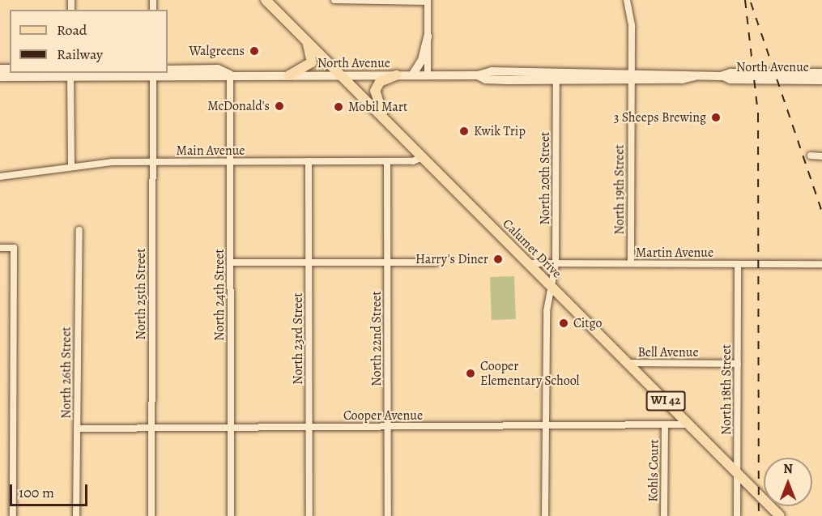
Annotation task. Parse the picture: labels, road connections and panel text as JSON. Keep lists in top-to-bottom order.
{
  "streets": {
    "main road": ["North Avenue", "Calumet Drive", "WI 42"],
    "street": [
      "Main Avenue",
      "North 20th Street",
      "North 19th Street",
      "Martin Avenue",
      "North 25th Street",
      "North 24th Street",
      "North 23rd Street",
      "North 22nd Street",
      "Bell Avenue",
      "North 26th Street",
      "North 18th Street",
      "Cooper Avenue",
      "Kohls Court"
    ]
  },
  "crossings": [
    ["North Avenue", "North 20th Street"],
    ["North Avenue", "North 19th Street"],
    ["North Avenue", "Calumet Drive"],
    ["North Avenue", "North 25th Street"],
    ["North Avenue", "North 24th Street"],
    ["Main Avenue", "Calumet Drive"],
    ["Main Avenue", "North 25th Street"],
    ["Main Avenue", "North 24th Street"],
    ["Main Avenue", "North 23rd Street"],
    ["Main Avenue", "North 22nd Street"],
    ["North 20th Street", "Calumet Drive"],
    ["North 20th Street", "Martin Avenue"],
    ["North 20th Street", "Cooper Avenue"],
    ["North 19th Street", "Martin Avenue"],
    ["Calumet Drive", "Martin Avenue"],
    ["Calumet Drive", "Bell Avenue"],
    ["Calumet Drive", "North 18th Street"],
    ["Calumet Drive", "Cooper Avenue"],
    ["Martin Avenue", "North 18th Street"],
    ["North 25th Street", "Cooper Avenue"],
    ["North 24th Street", "Cooper Avenue"],
    ["North 23rd Street", "Cooper Avenue"],
    ["North 22nd Street", "Cooper Avenue"],
    ["Bell Avenue", "North 18th Street"],
    ["North 26th Street", "Cooper Avenue"],
    ["Cooper Avenue", "Kohls Court"]
  ],
  "places": [
    "Walgreens",
    "McDonald's",
    "Mobil Mart",
    "3 Sheeps Brewing",
    "Kwik Trip",
    "Harry's Diner",
    "Citgo",
    "Cooper Elementary School"
  ],
  "legend": ["Road", "Railway"],
  "scale_bar": "100 m",
  "north": "top"
}
